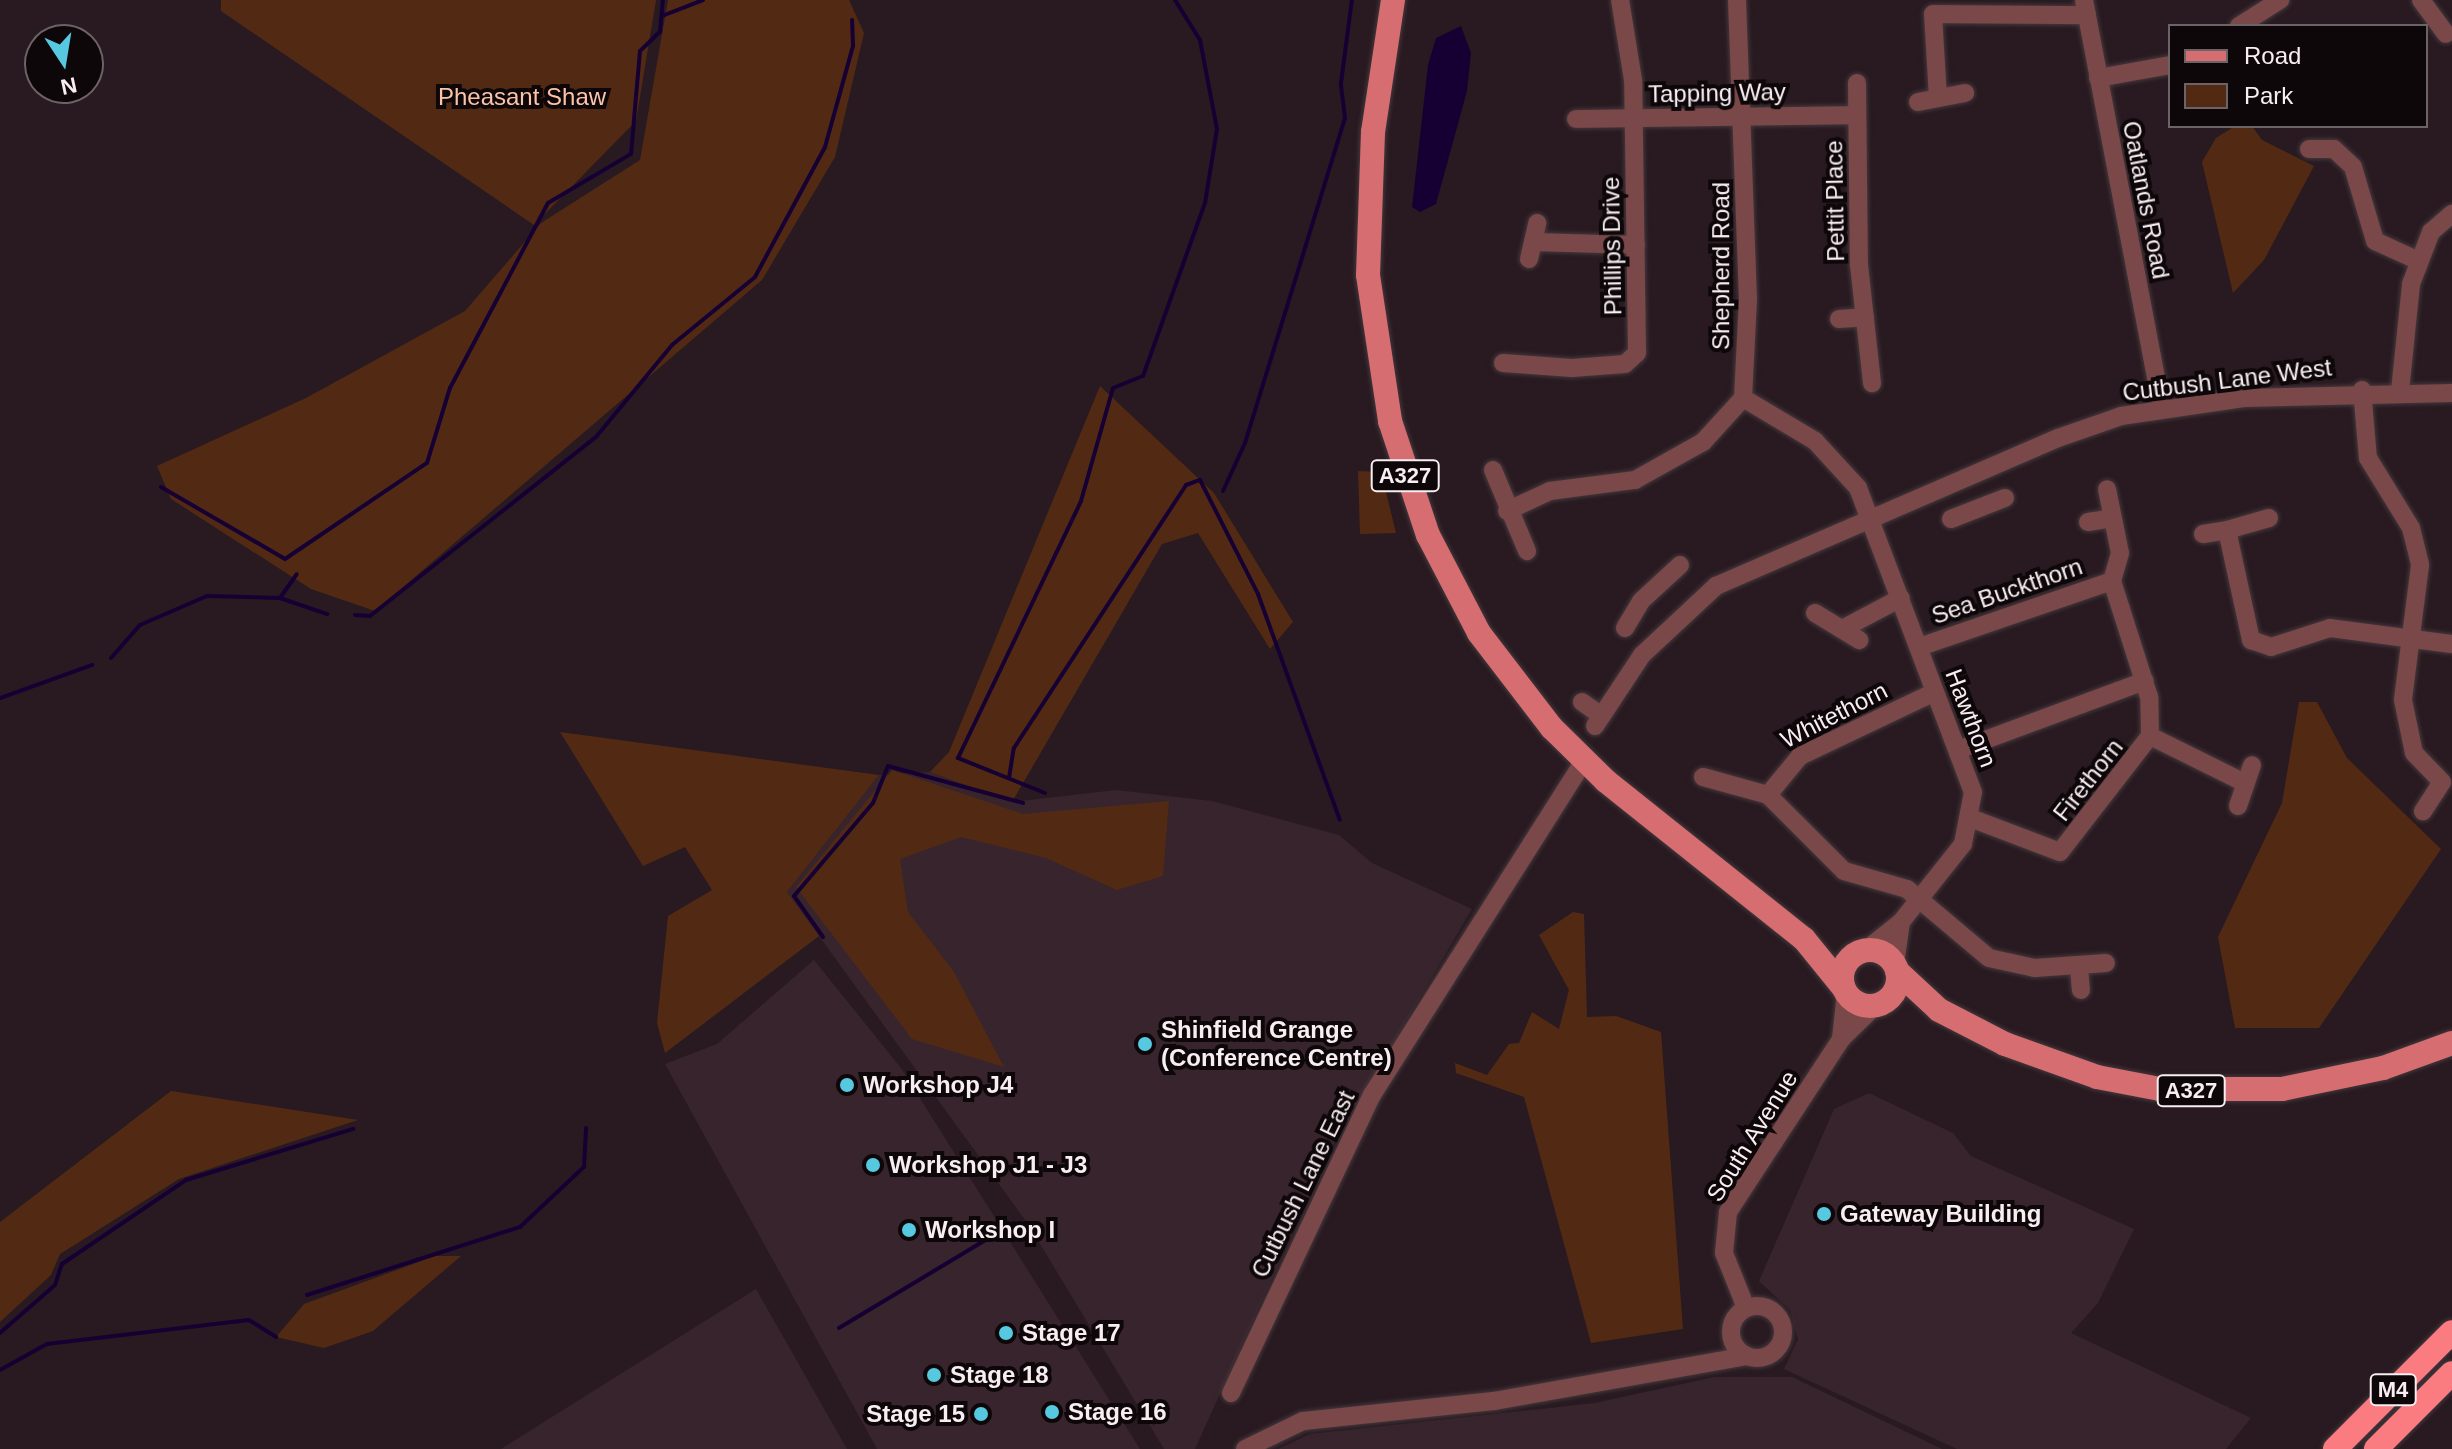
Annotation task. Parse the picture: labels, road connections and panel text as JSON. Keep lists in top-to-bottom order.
{
  "streets": {
    "highway": ["M4"],
    "main road": ["A327"],
    "street": [
      "Tapping Way",
      "Oatlands Road",
      "Pettit Place",
      "Phillips Drive",
      "Shepherd Road",
      "Cutbush Lane West",
      "Sea Buckthorn",
      "Whitethorn",
      "Hawthorn",
      "Firethorn",
      "South Avenue",
      "Cutbush Lane East"
    ]
  },
  "crossings": [
    ["Tapping Way", "Pettit Place"],
    ["Tapping Way", "Phillips Drive"],
    ["Tapping Way", "Shepherd Road"],
    ["Oatlands Road", "Cutbush Lane West"],
    ["Cutbush Lane West", "Hawthorn"],
    ["A327", "South Avenue"],
    ["A327", "Cutbush Lane East"],
    ["Sea Buckthorn", "Hawthorn"],
    ["Sea Buckthorn", "Firethorn"],
    ["Whitethorn", "Hawthorn"],
    ["Hawthorn", "Firethorn"]
  ],
  "parks": ["Pheasant Shaw"],
  "places": [
    "Shinfield Grange (Conference Centre)",
    "Workshop J4",
    "Workshop J1 - J3",
    "Gateway Building",
    "Workshop I",
    "Stage 17",
    "Stage 18",
    "Stage 16",
    "Stage 15"
  ],
  "legend": ["Road", "Park"],
  "north": "bottom"
}
